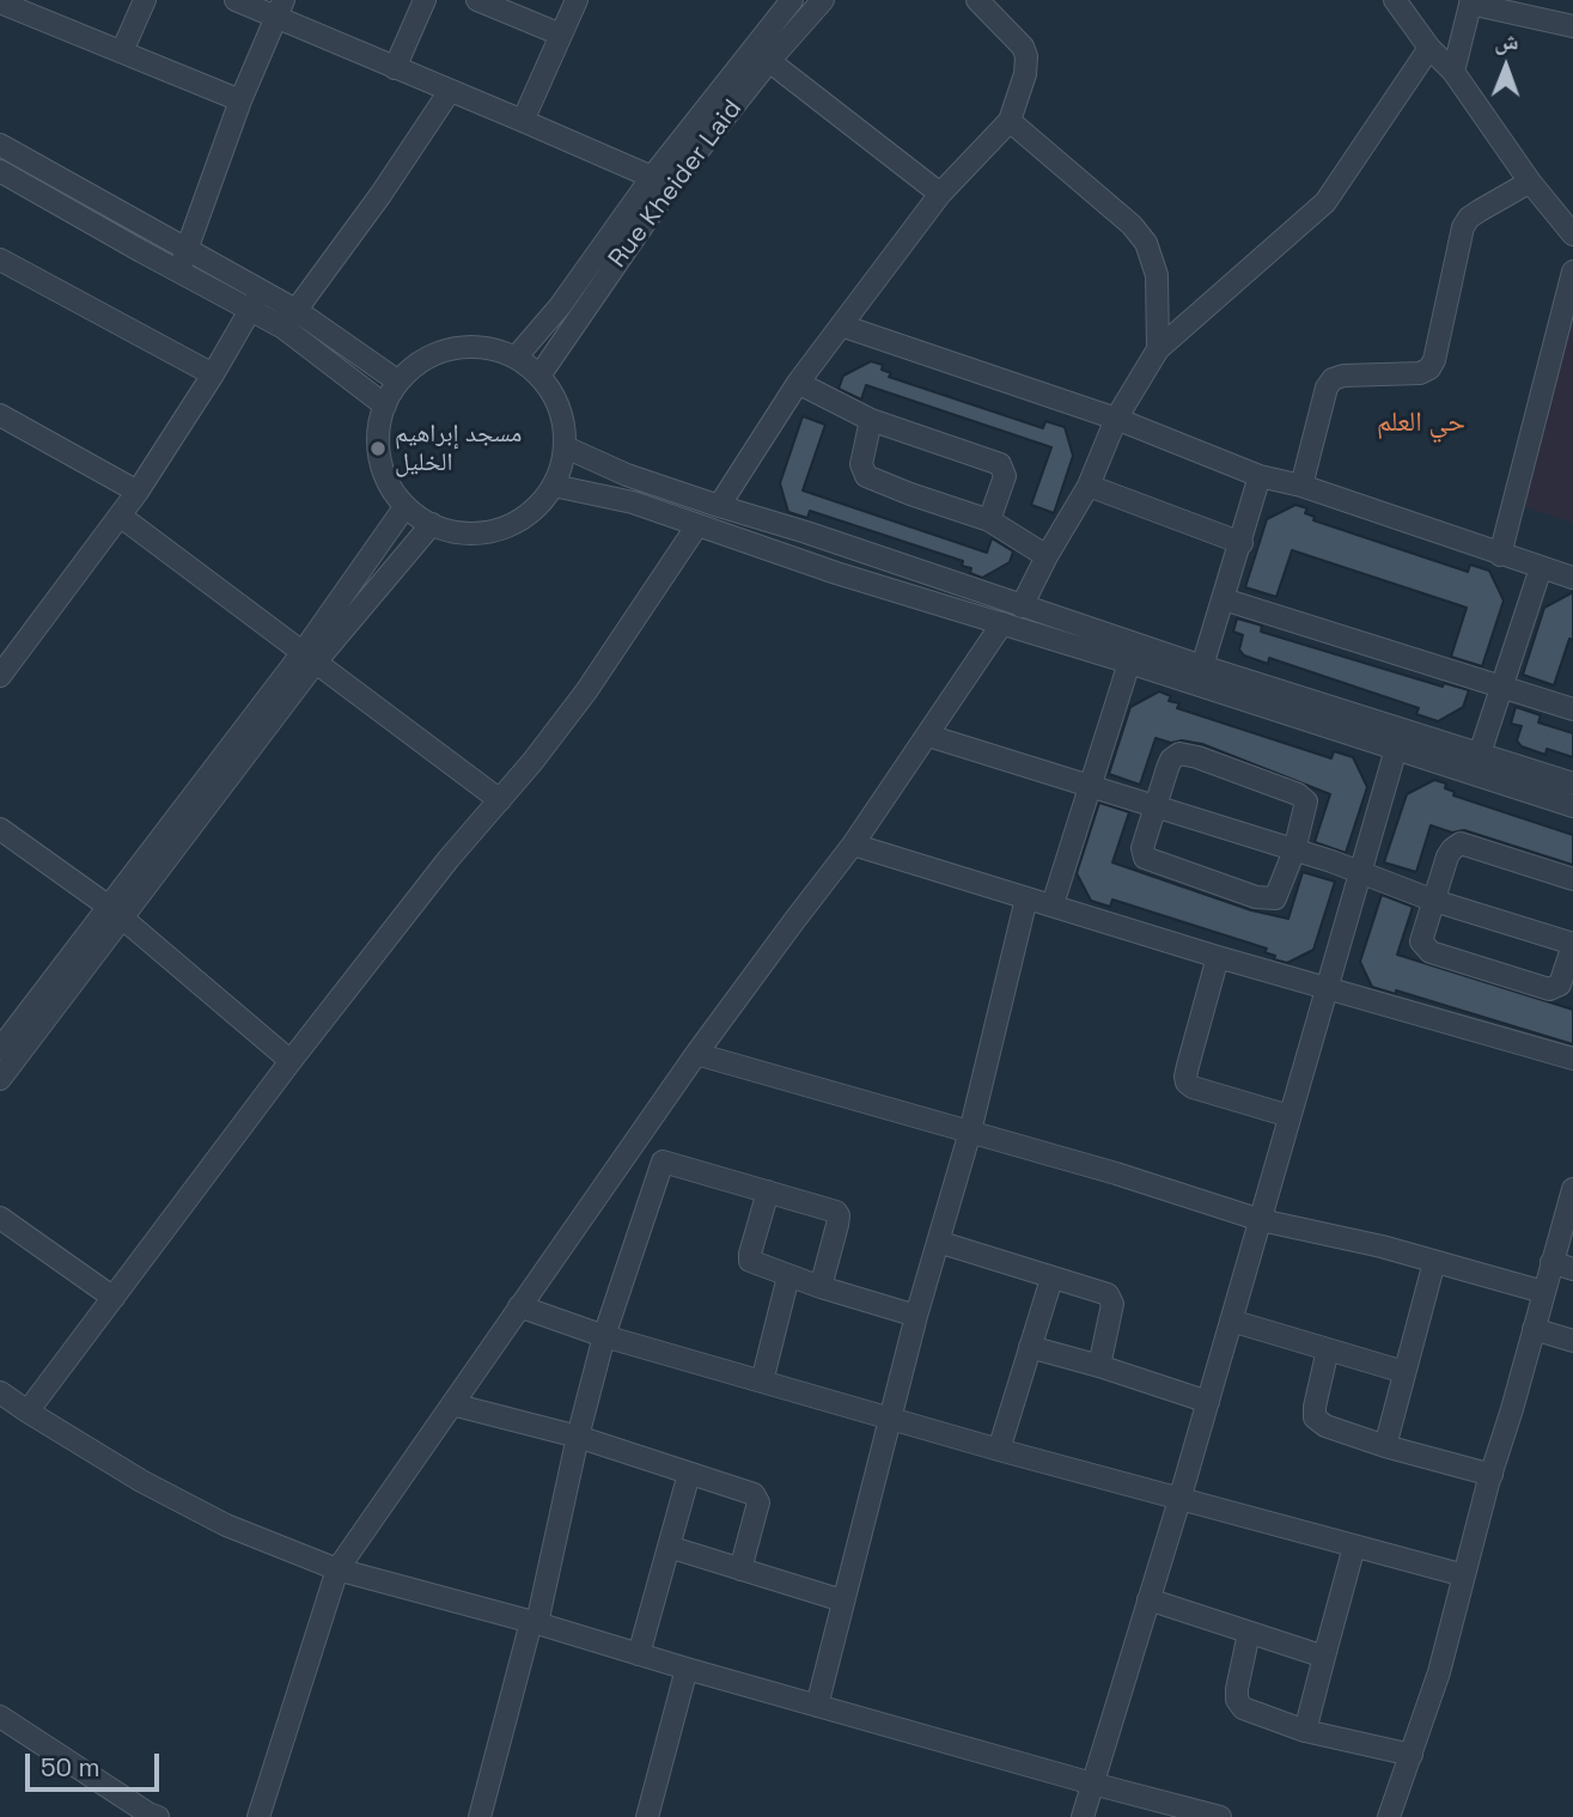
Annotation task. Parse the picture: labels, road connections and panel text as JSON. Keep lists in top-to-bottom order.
{
  "streets": {
    "street": ["Rue Kheider Laid"]
  },
  "districts": ["حي العلم"],
  "places": ["مسجد إبراهيم الخليل"],
  "scale_bar": "50 m",
  "north": "top"
}
